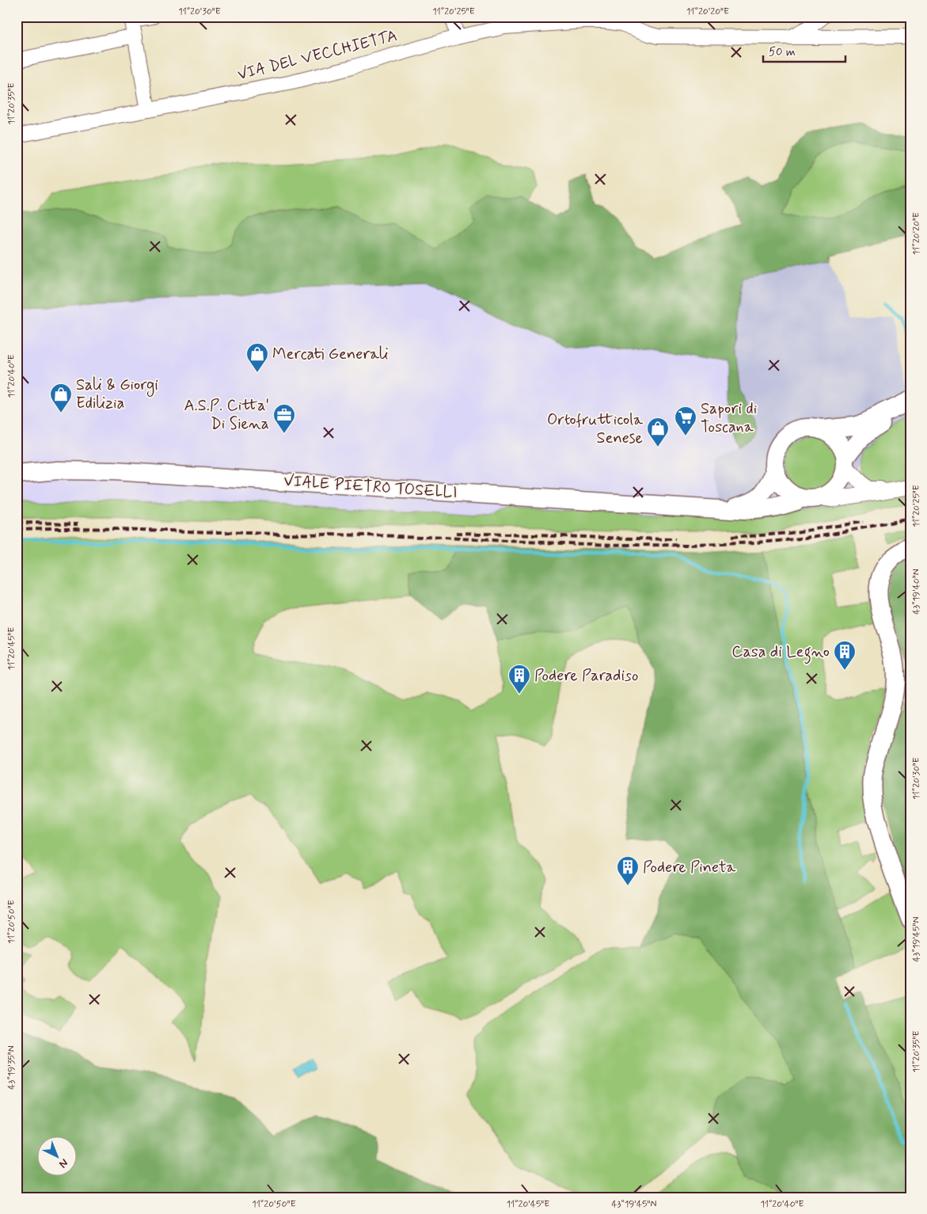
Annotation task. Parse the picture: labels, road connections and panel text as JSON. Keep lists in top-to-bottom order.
{
  "streets": {
    "main road": ["VIALE PIETRO TOSELLI"],
    "street": ["VIA DEL VECCHIETTA"]
  },
  "places": {
    "shop": ["Mercati Generali", "Sali & Giorgi Edilizia", "Ortofrutticola Senese"],
    "office": ["A.S.P. Citta' Di Siena"],
    "supermarket": ["Sapori di Toscana"],
    "building": ["Casa di Legno", "Podere Paradiso", "Podere Pineta"]
  },
  "scale_bar": "50 m",
  "north": "bottom right",
  "coordinates": [
    "11°20'30\"E",
    "11°20'25\"E",
    "11°20'20\"E",
    "11°20'35\"E",
    "11°20'40\"E",
    "43°19'40\"N",
    "11°20'45\"E",
    "11°20'50\"E",
    "43°19'45\"N",
    "43°19'35\"N"
  ]
}
